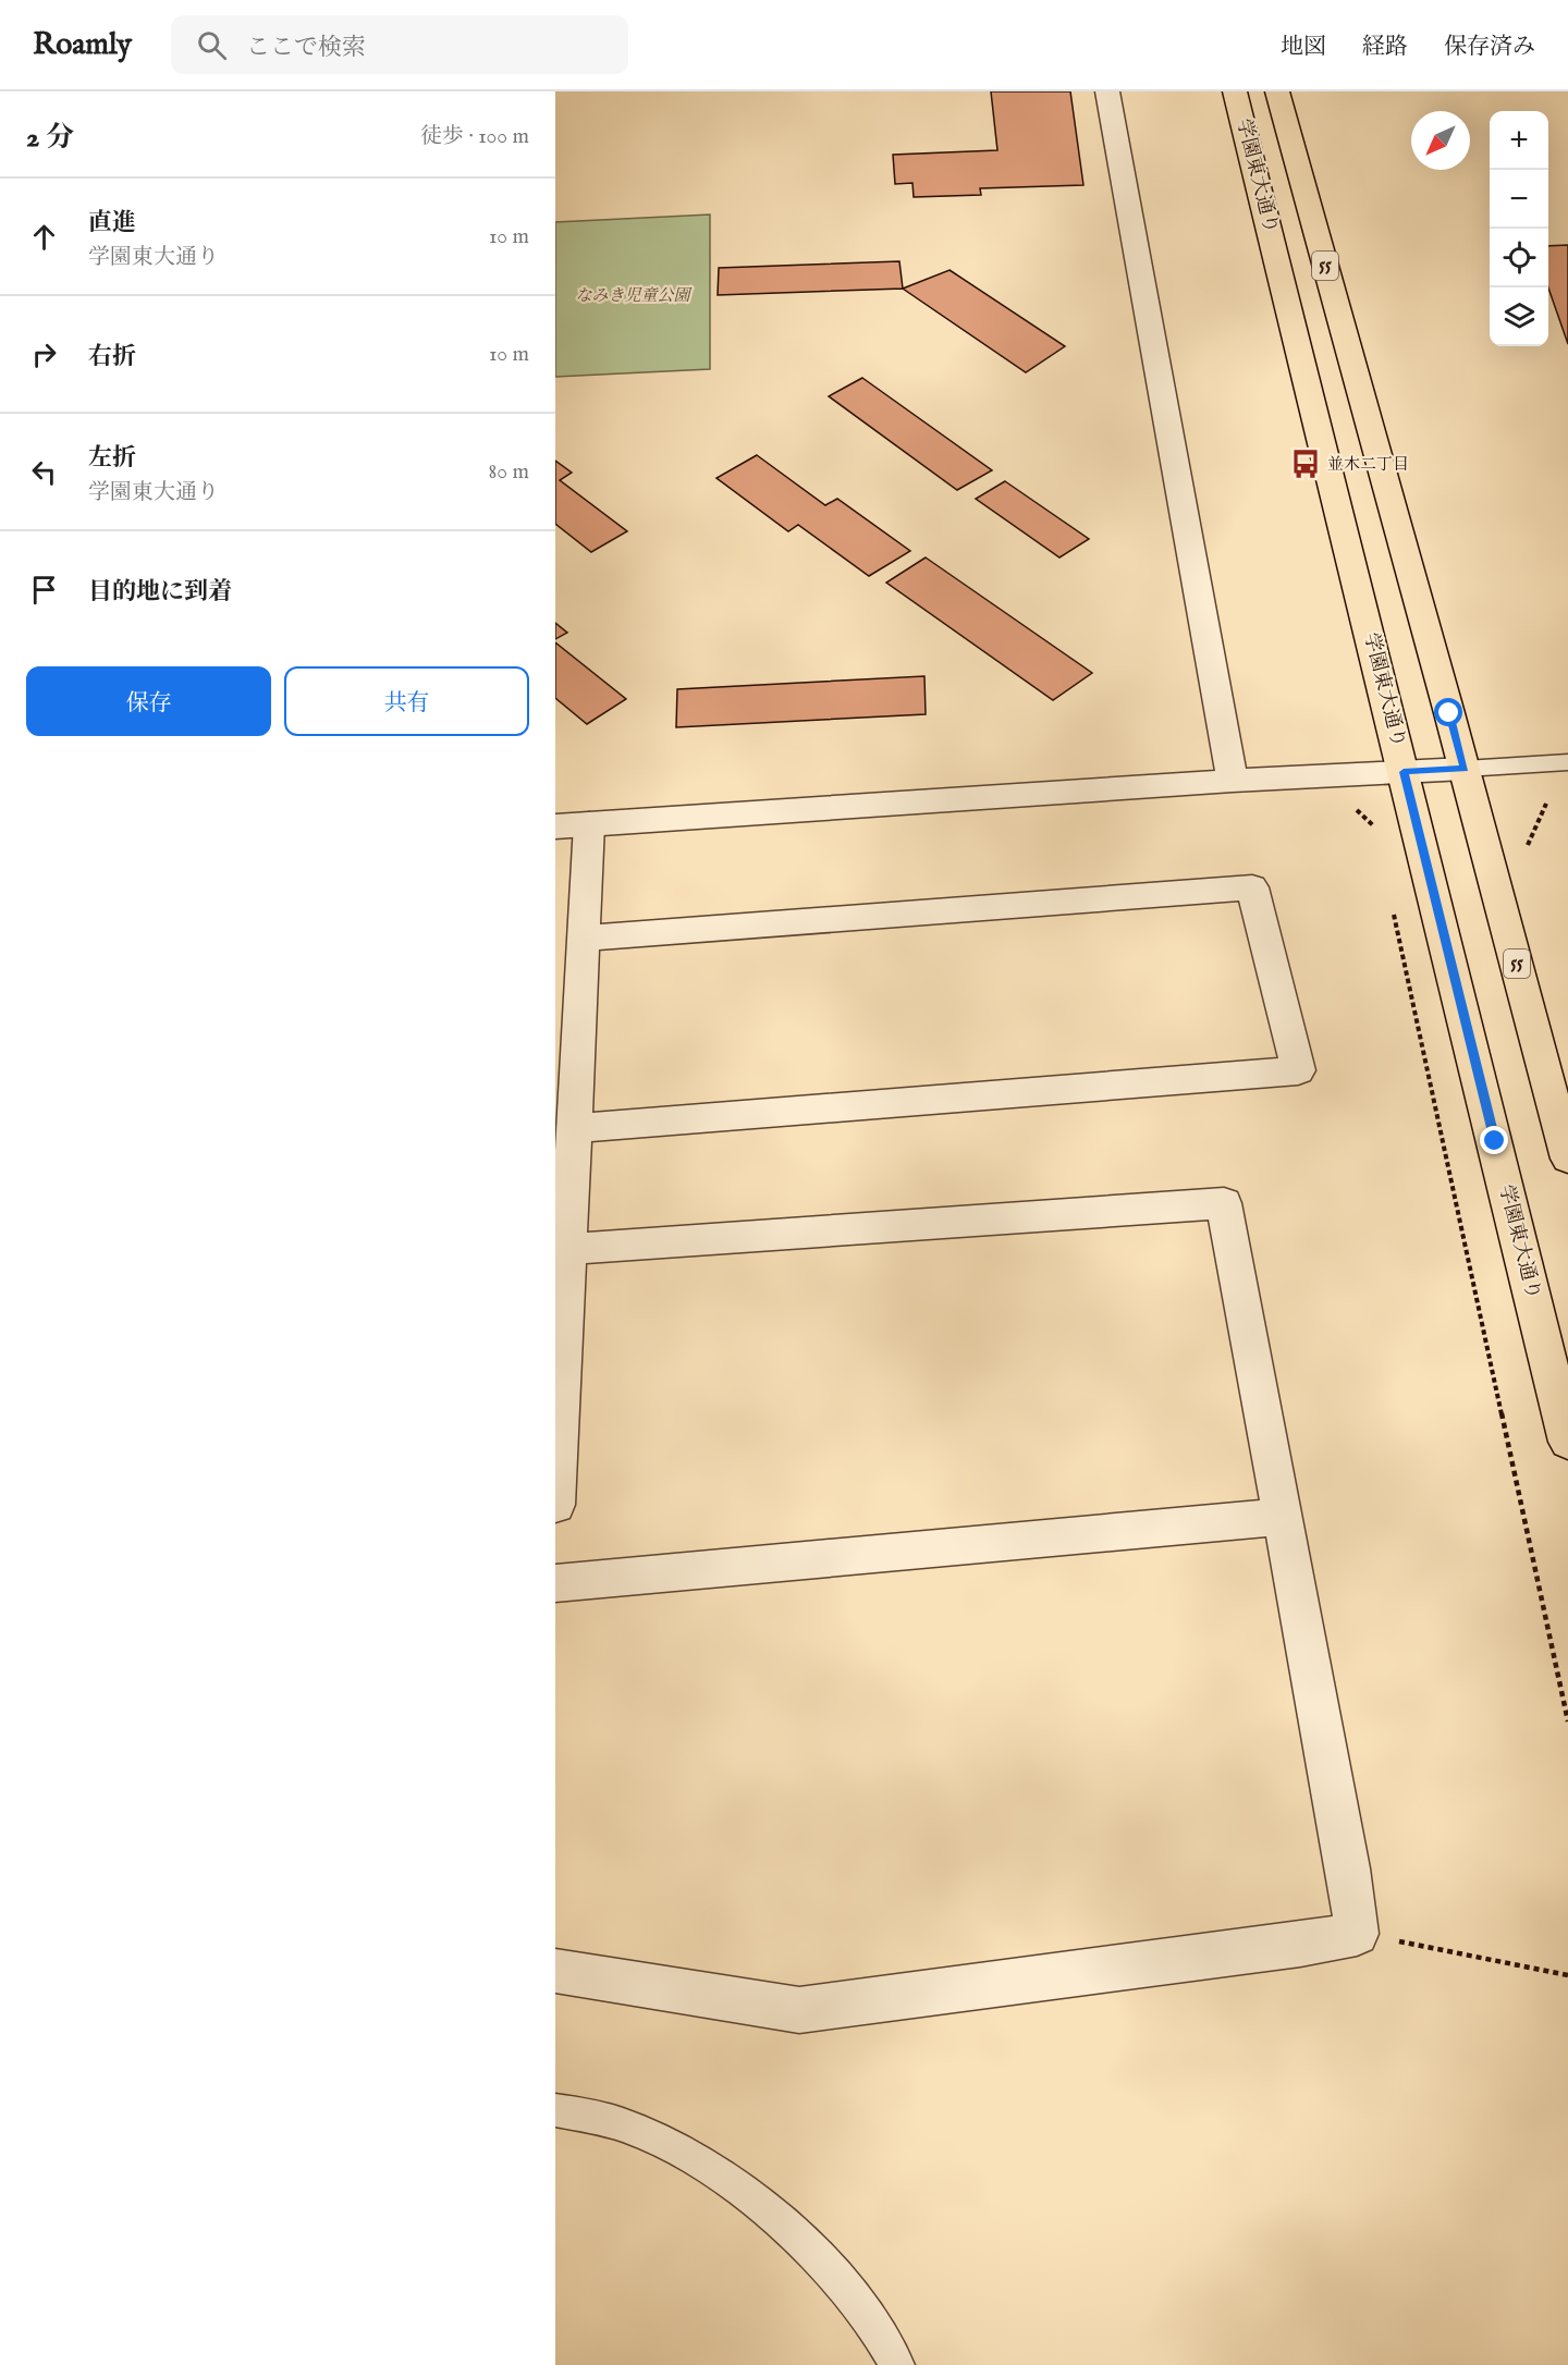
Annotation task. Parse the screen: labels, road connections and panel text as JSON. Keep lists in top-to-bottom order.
{
  "streets": {
    "main road": ["学園東大通り", "55"]
  },
  "parks": ["なみき児童公園"],
  "places": {
    "bus stop": ["並木二丁目"]
  },
  "north": "bottom left",
  "page": {
    "header": "Roamly",
    "search": "ここで検索",
    "nav": ["地図", "経路", "保存済み"],
    "heading": ["2 分", "徒歩 · 100 m"],
    "map_buttons": ["+", "−"],
    "list": [
      ["直進", "学園東大通り", "10 m"],
      ["右折", "10 m"],
      ["左折", "学園東大通り", "80 m"],
      "目的地に到着"
    ],
    "buttons": ["保存", "共有"]
  }
}
